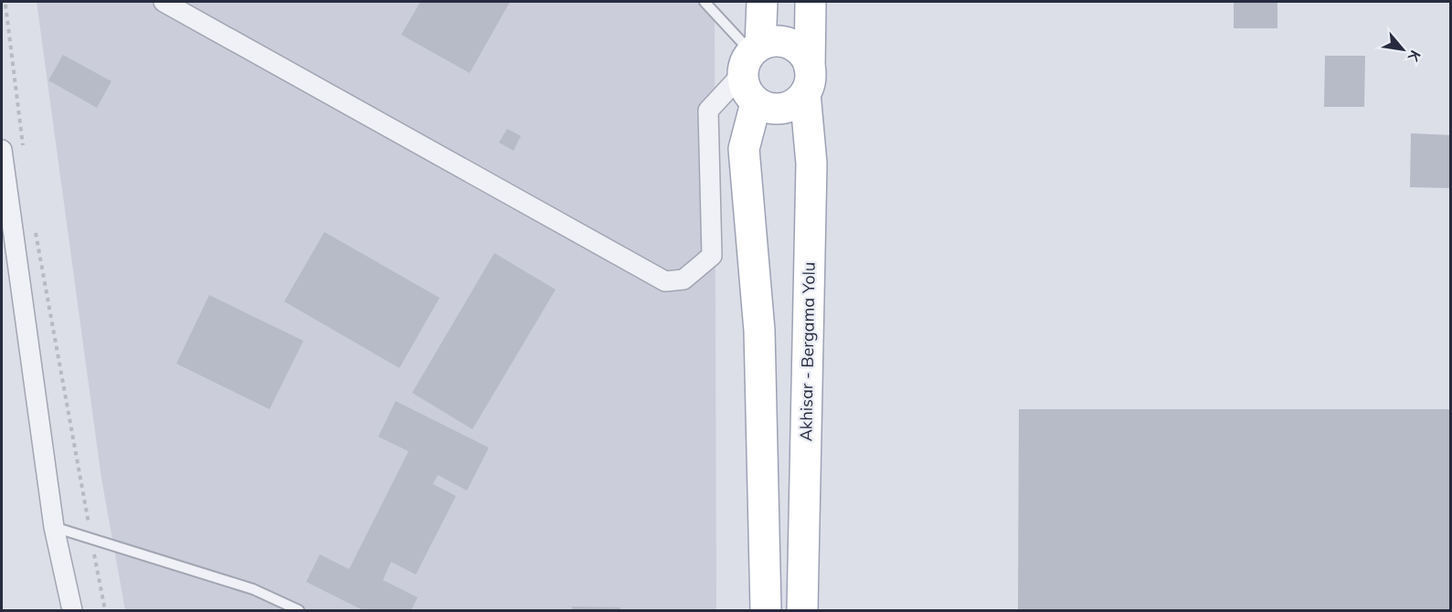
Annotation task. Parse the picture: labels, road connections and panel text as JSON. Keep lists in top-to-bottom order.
{
  "streets": {
    "main road": ["Akhisar - Bergama Yolu"]
  },
  "north": "bottom right"
}
